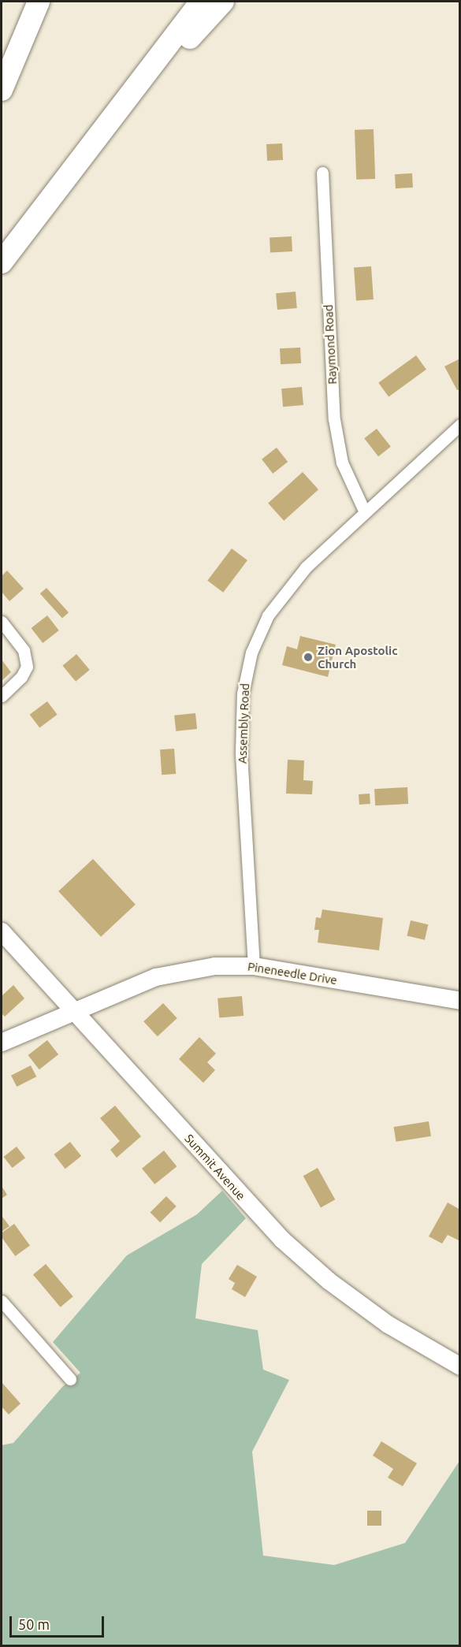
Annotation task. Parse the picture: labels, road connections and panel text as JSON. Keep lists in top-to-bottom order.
{
  "streets": {
    "main road": ["Pineneedle Drive", "Summit Avenue"],
    "street": ["Raymond Road", "Assembly Road"]
  },
  "crossings": [
    ["Raymond Road", "Assembly Road"],
    ["Assembly Road", "Pineneedle Drive"],
    ["Pineneedle Drive", "Summit Avenue"]
  ],
  "places": ["Zion Apostolic Church"],
  "scale_bar": "50 m"
}
